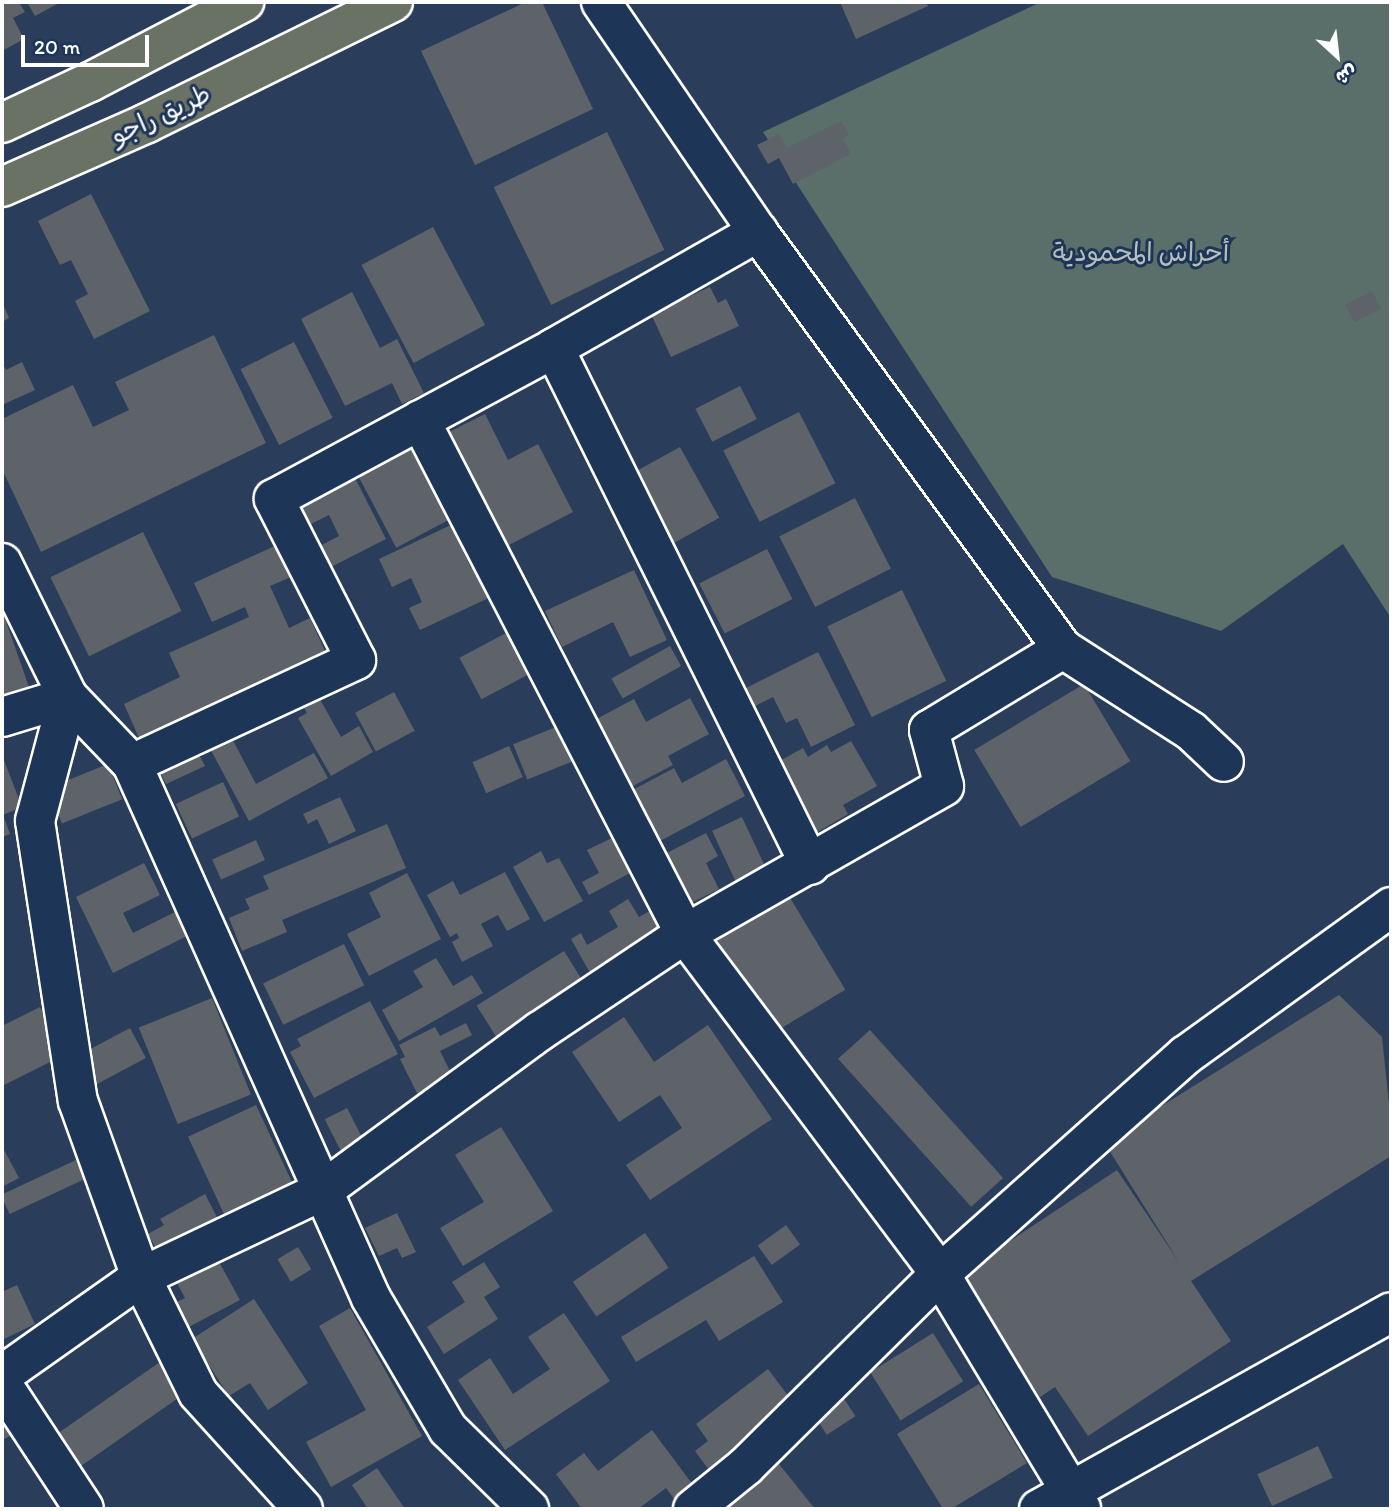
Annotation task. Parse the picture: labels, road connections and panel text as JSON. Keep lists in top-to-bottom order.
{
  "streets": {
    "main road": ["طريق راجو"]
  },
  "parks": ["أحراش المحمودية"],
  "scale_bar": "20 m",
  "north": "bottom right"
}
